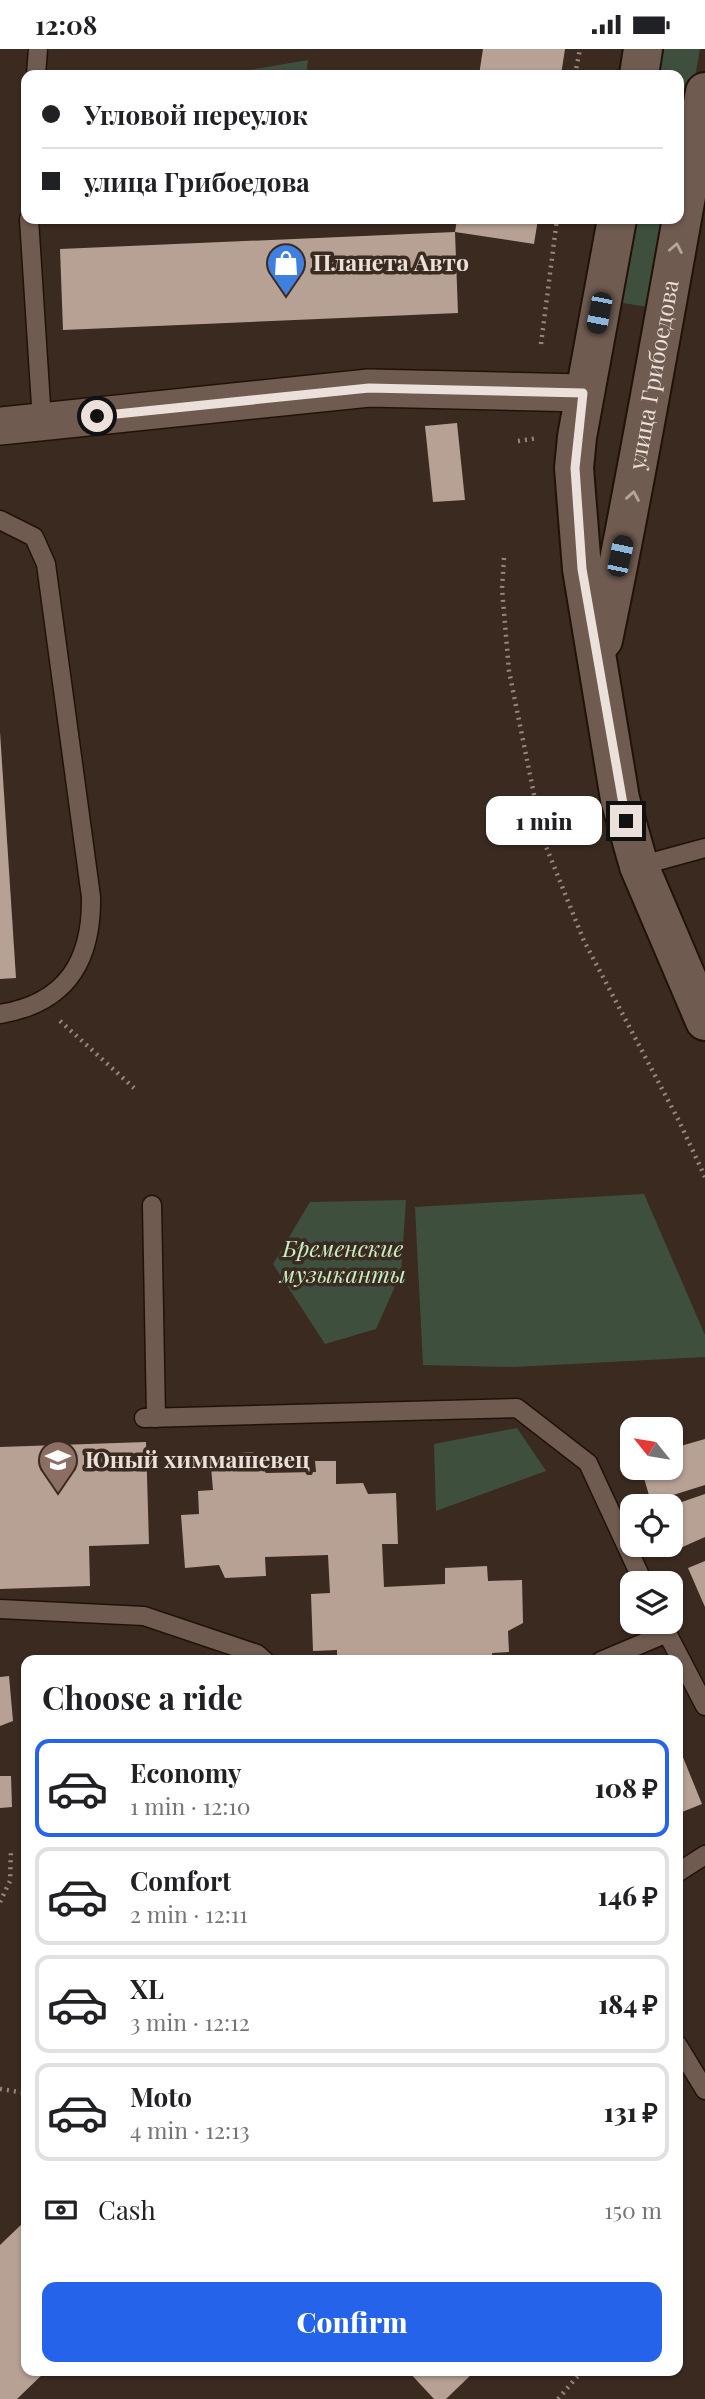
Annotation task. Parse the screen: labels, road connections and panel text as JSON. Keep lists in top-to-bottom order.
{
  "streets": {
    "main road": ["улица Грибоедова"]
  },
  "parks": ["Бременские музыканты"],
  "places": {
    "shop": ["Планета Авто"],
    "school or university": ["Юный химмашевец"]
  },
  "north": "top left",
  "page": {
    "status": "12:08",
    "banner": ["Угловой переулок", "улица Грибоедова"],
    "bubble": "1 min",
    "heading": "Choose a ride",
    "list": [
      {
        "name": "Economy",
        "note": "1 min · 12:10",
        "value": "108 ₽"
      },
      {
        "name": "Comfort",
        "note": "2 min · 12:11",
        "value": "146 ₽"
      },
      {
        "name": "XL",
        "note": "3 min · 12:12",
        "value": "184 ₽"
      },
      {
        "name": "Moto",
        "note": "4 min · 12:13",
        "value": "131 ₽"
      }
    ],
    "pay": ["Cash", "150 m"],
    "buttons": "Confirm"
  }
}
